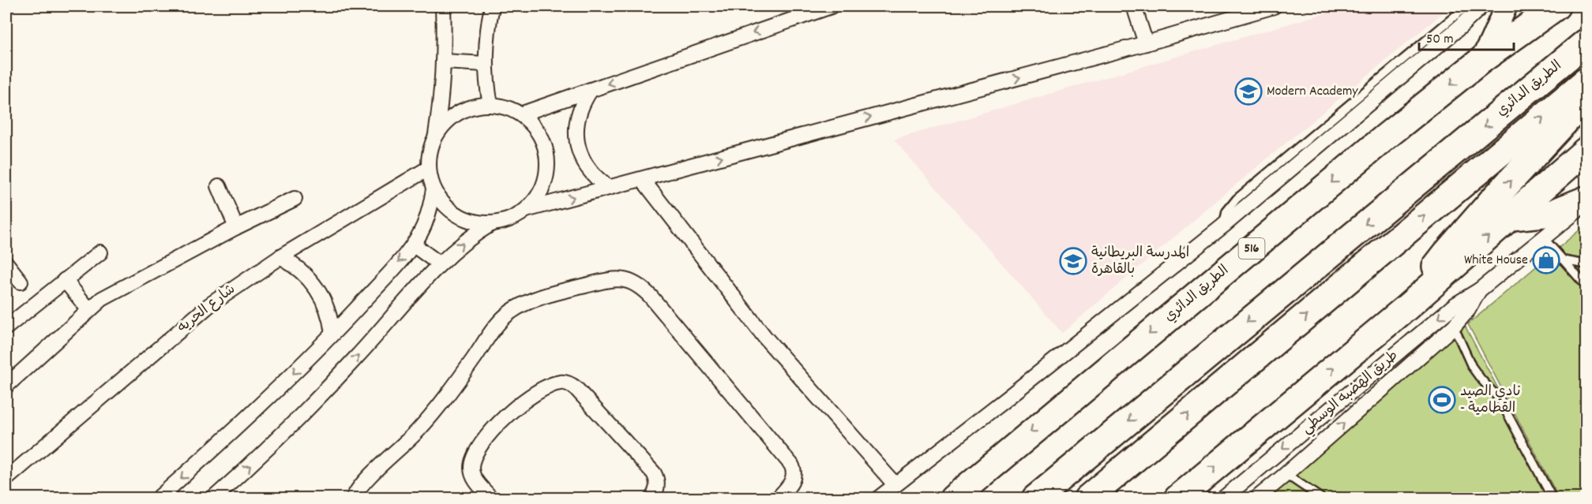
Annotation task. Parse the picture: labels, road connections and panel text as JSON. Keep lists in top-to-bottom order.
{
  "streets": {
    "highway": ["الطريق الدائري", "516"],
    "street": ["شارع الحريه", "طريق الهضبه الوسطي"]
  },
  "places": {
    "school or university": ["Modern Academy", "المدرسة البريطانية بالقاهرة"],
    "shop": ["White House"],
    "sports": ["نادي الصيد - القطامية"]
  },
  "scale_bar": "50 m"
}
